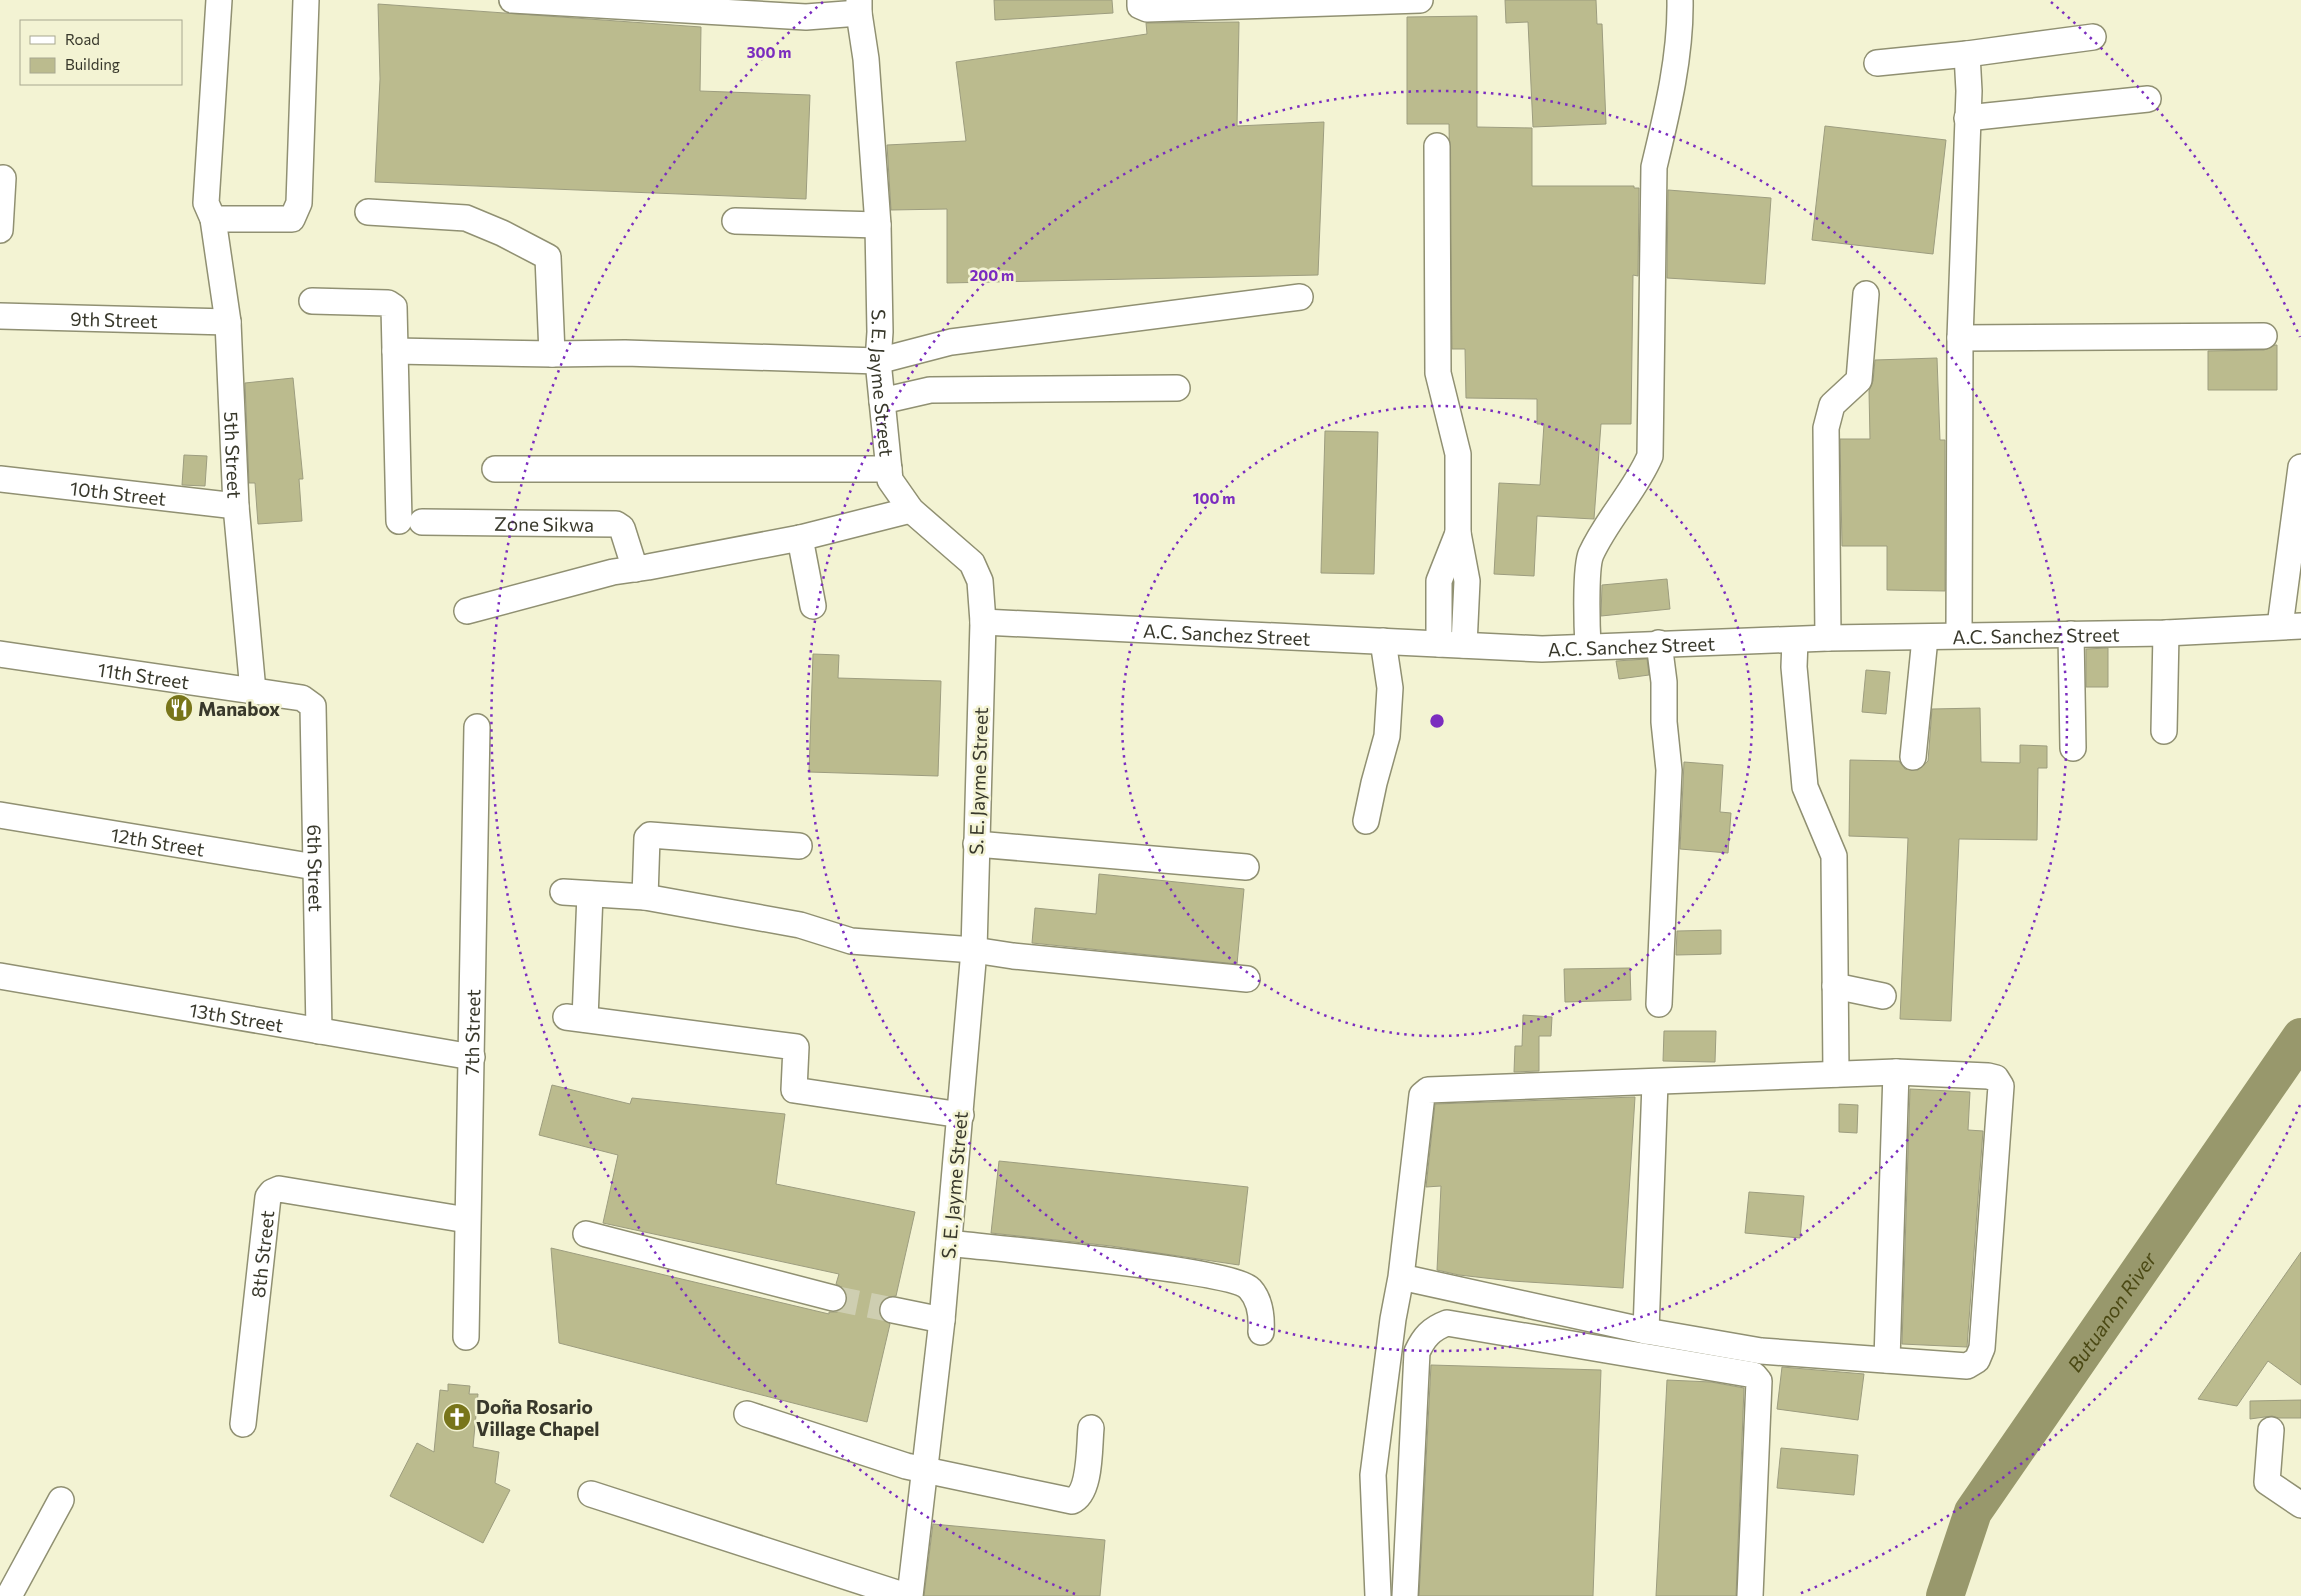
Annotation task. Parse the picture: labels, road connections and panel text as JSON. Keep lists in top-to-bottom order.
{
  "streets": {
    "street": [
      "9th Street",
      "S. E. Jayme Street",
      "5th Street",
      "10th Street",
      "Zone Sikwa",
      "A.C. Sanchez Street",
      "11th Street",
      "12th Street",
      "6th Street",
      "13th Street",
      "7th Street",
      "8th Street"
    ]
  },
  "crossings": [
    ["9th Street", "5th Street"],
    ["S. E. Jayme Street", "A.C. Sanchez Street"],
    ["5th Street", "10th Street"],
    ["5th Street", "11th Street"],
    ["11th Street", "6th Street"],
    ["12th Street", "6th Street"],
    ["6th Street", "13th Street"],
    ["13th Street", "7th Street"],
    ["7th Street", "8th Street"]
  ],
  "water": ["Butuanon River"],
  "places": {
    "restaurant": ["Manabox"],
    "church": ["Doña Rosario Village Chapel"]
  },
  "legend": ["Road", "Building"],
  "rings": ["300 m", "200 m", "100 m"]
}
